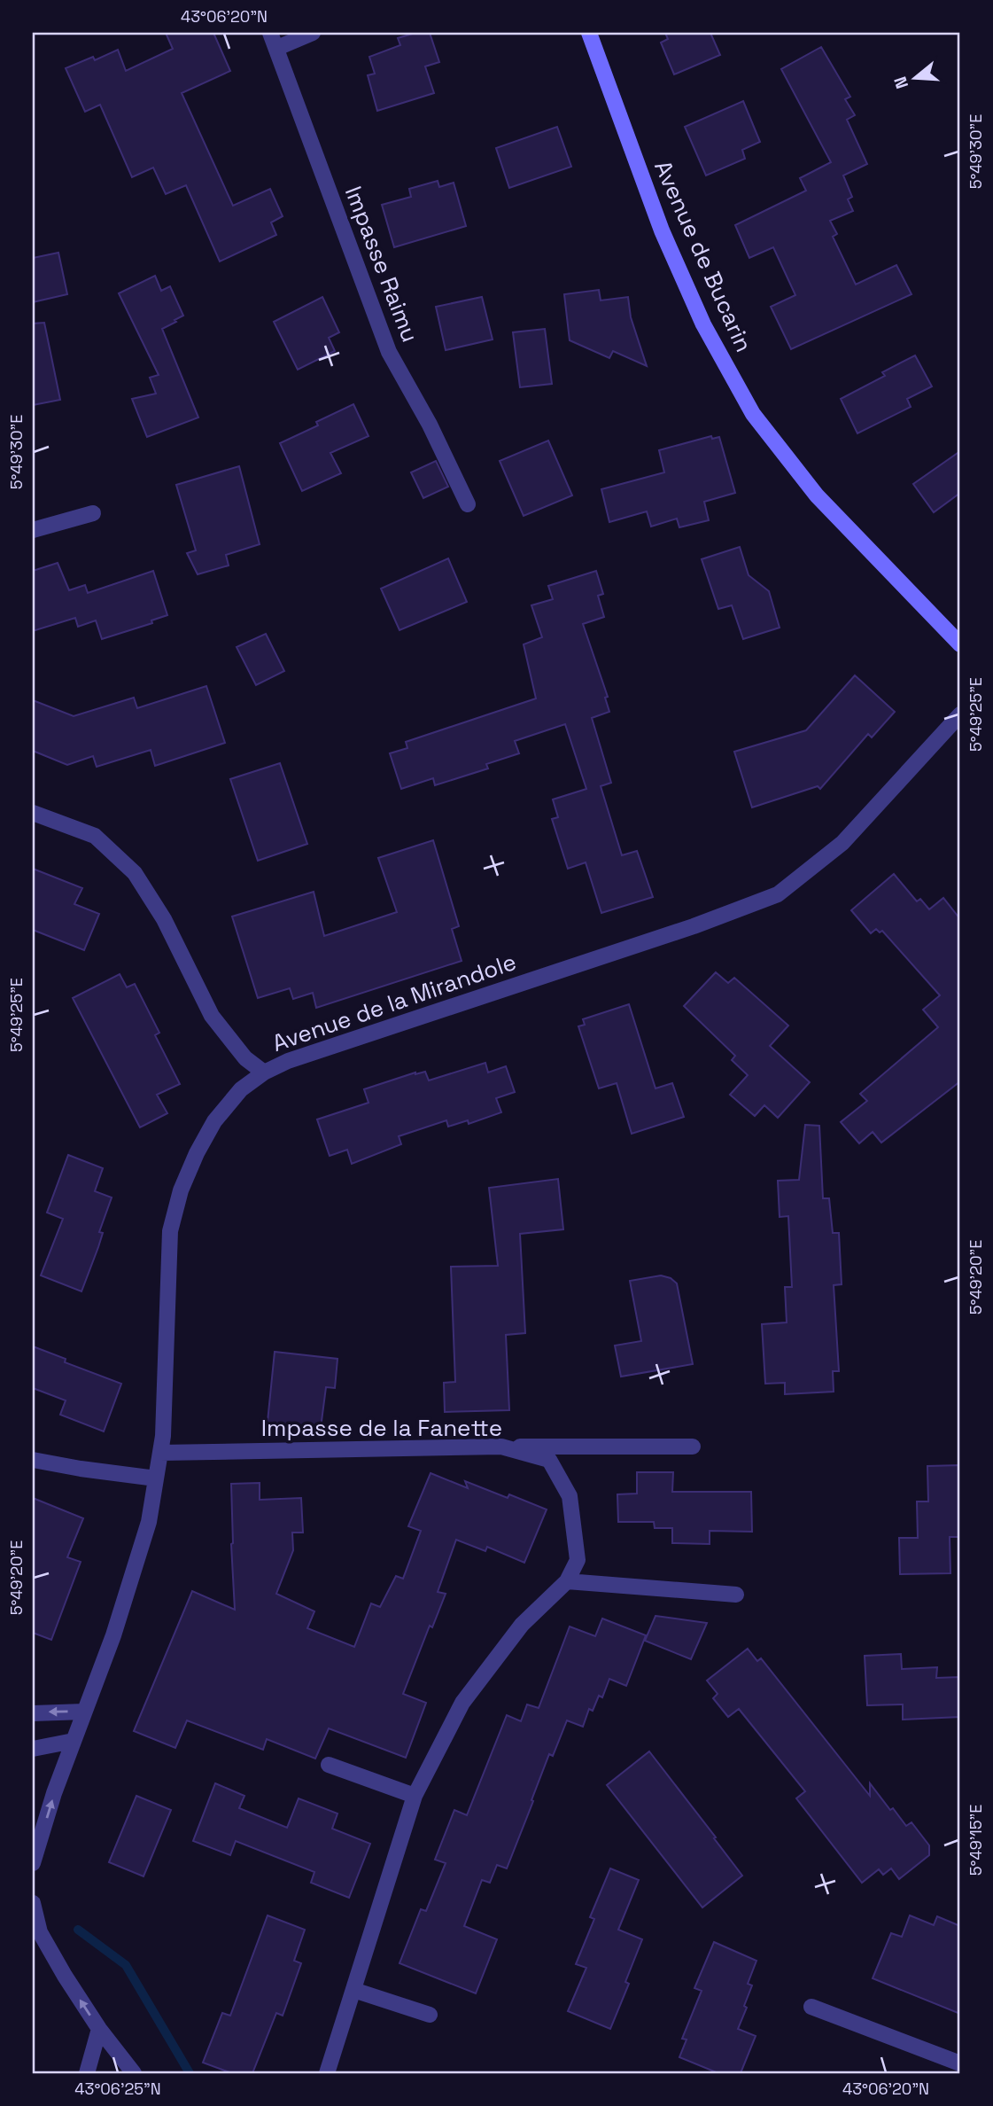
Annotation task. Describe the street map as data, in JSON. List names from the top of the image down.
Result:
{
  "streets": {
    "street": [
      "Avenue de Bucarin",
      "Impasse Raimu",
      "Avenue de la Mirandole",
      "Impasse de la Fanette"
    ]
  },
  "crossings": [
    ["Avenue de la Mirandole", "Impasse de la Fanette"]
  ],
  "north": "left",
  "coordinates": [
    "43°06'20\"N",
    "5°49'30\"E",
    "5°49'25\"E",
    "5°49'20\"E",
    "5°49'15\"E",
    "43°06'25\"N"
  ]
}
